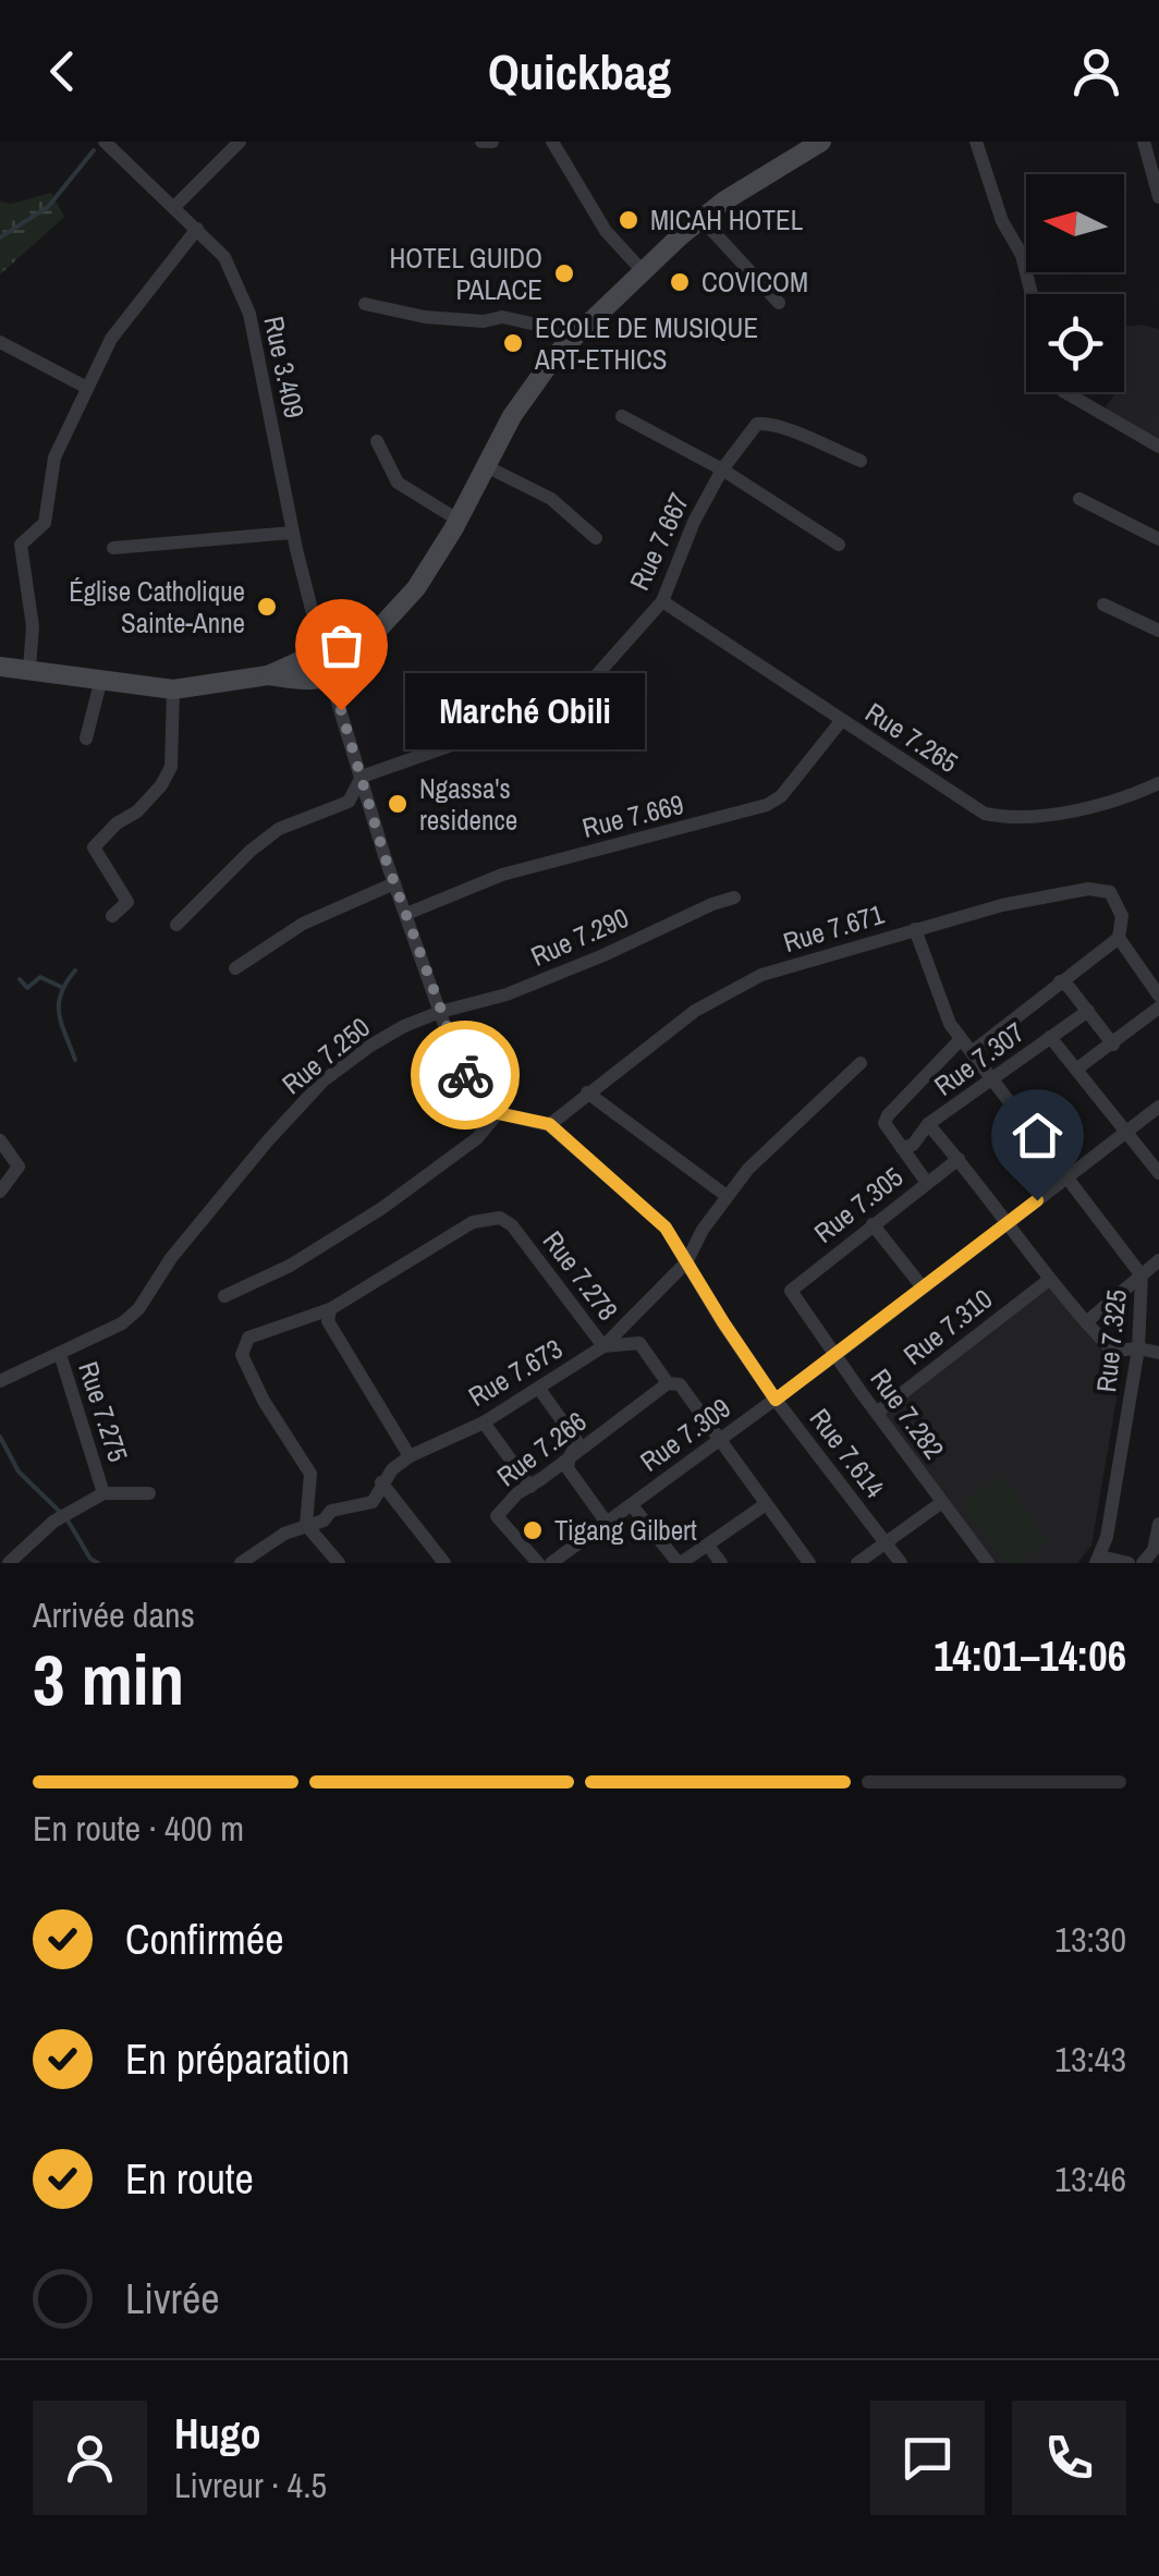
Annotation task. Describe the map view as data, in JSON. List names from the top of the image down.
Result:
{
  "streets": {
    "street": [
      "Rue 3.409",
      "Rue 7.667",
      "Rue 7.265",
      "Rue 7.669",
      "Rue 7.671",
      "Rue 7.290",
      "Rue 7.250",
      "Rue 7.307",
      "Rue 7.305",
      "Rue 7.278",
      "Rue 7.310",
      "Rue 7.325",
      "Rue 7.673",
      "Rue 7.275",
      "Rue 7.282",
      "Rue 7.309",
      "Rue 7.266",
      "Rue 7.614"
    ]
  },
  "crossings": [
    ["Rue 7.667", "Rue 7.265"],
    ["Rue 7.265", "Rue 7.669"],
    ["Rue 7.671", "Rue 7.325"],
    ["Rue 7.671", "Rue 7.614"],
    ["Rue 7.290", "Rue 7.250"],
    ["Rue 7.250", "Rue 7.275"],
    ["Rue 7.307", "Rue 7.325"],
    ["Rue 7.305", "Rue 7.282"],
    ["Rue 7.278", "Rue 7.673"],
    ["Rue 7.278", "Rue 7.309"],
    ["Rue 7.278", "Rue 7.266"],
    ["Rue 7.310", "Rue 7.282"],
    ["Rue 7.325", "Rue 7.309"],
    ["Rue 7.673", "Rue 7.614"],
    ["Rue 7.282", "Rue 7.309"],
    ["Rue 7.309", "Rue 7.614"]
  ],
  "places": [
    "MICAH HOTEL",
    "HOTEL GUIDO PALACE",
    "COVICOM",
    "ECOLE DE MUSIQUE ART-ETHICS",
    "Église Catholique Sainte-Anne",
    "Marché Obili",
    "Ngassa's residence",
    "Tigang Gilbert"
  ],
  "north": "left",
  "page": {
    "header": "Quickbag",
    "bubble": "Marché Obili",
    "heading": ["3 min", "Arrivée dans", "14:01–14:06"],
    "panel": ["Hugo", "Livreur · 4.5"],
    "bar": "En route · 400 m",
    "list": [
      ["Confirmée", "13:30"],
      ["En préparation", "13:43"],
      ["En route", "13:46"],
      "Livrée"
    ]
  }
}
